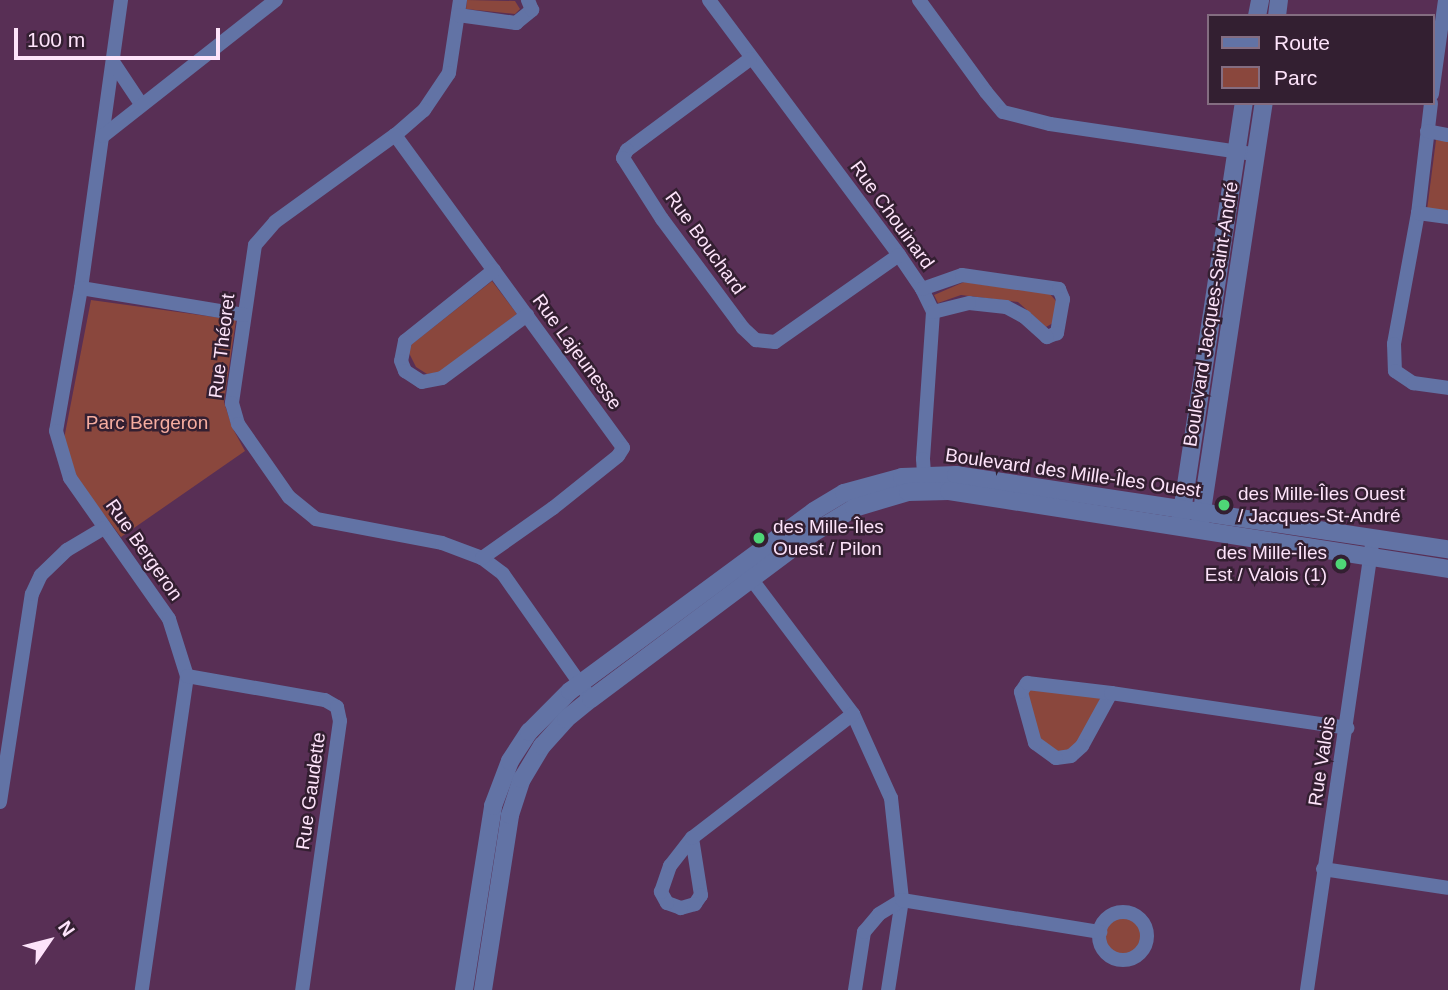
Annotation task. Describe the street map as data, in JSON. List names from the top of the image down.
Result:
{
  "streets": {
    "street": [
      "Rue Chouinard",
      "Rue Bouchard",
      "Boulevard Jacques-Saint-André",
      "Rue Théoret",
      "Rue Lajeunesse",
      "Boulevard des Mille-Îles Ouest",
      "Rue Bergeron",
      "Rue Valois",
      "Rue Gaudette"
    ]
  },
  "crossings": [
    ["Rue Chouinard", "Rue Bouchard"],
    ["Rue Chouinard", "Boulevard des Mille-Îles Ouest"],
    ["Boulevard Jacques-Saint-André", "Boulevard des Mille-Îles Ouest"],
    ["Rue Théoret", "Rue Lajeunesse"],
    ["Rue Théoret", "Boulevard des Mille-Îles Ouest"],
    ["Boulevard des Mille-Îles Ouest", "Rue Valois"],
    ["Rue Bergeron", "Rue Gaudette"]
  ],
  "parks": ["Parc Bergeron"],
  "places": ["des Mille-Îles Ouest / Jacques-St-André", "des Mille-Îles Ouest / Pilon", "des Mille-Îles Est / Valois (1)"],
  "legend": ["Route", "Parc"],
  "scale_bar": "100 m",
  "north": "top right"
}
